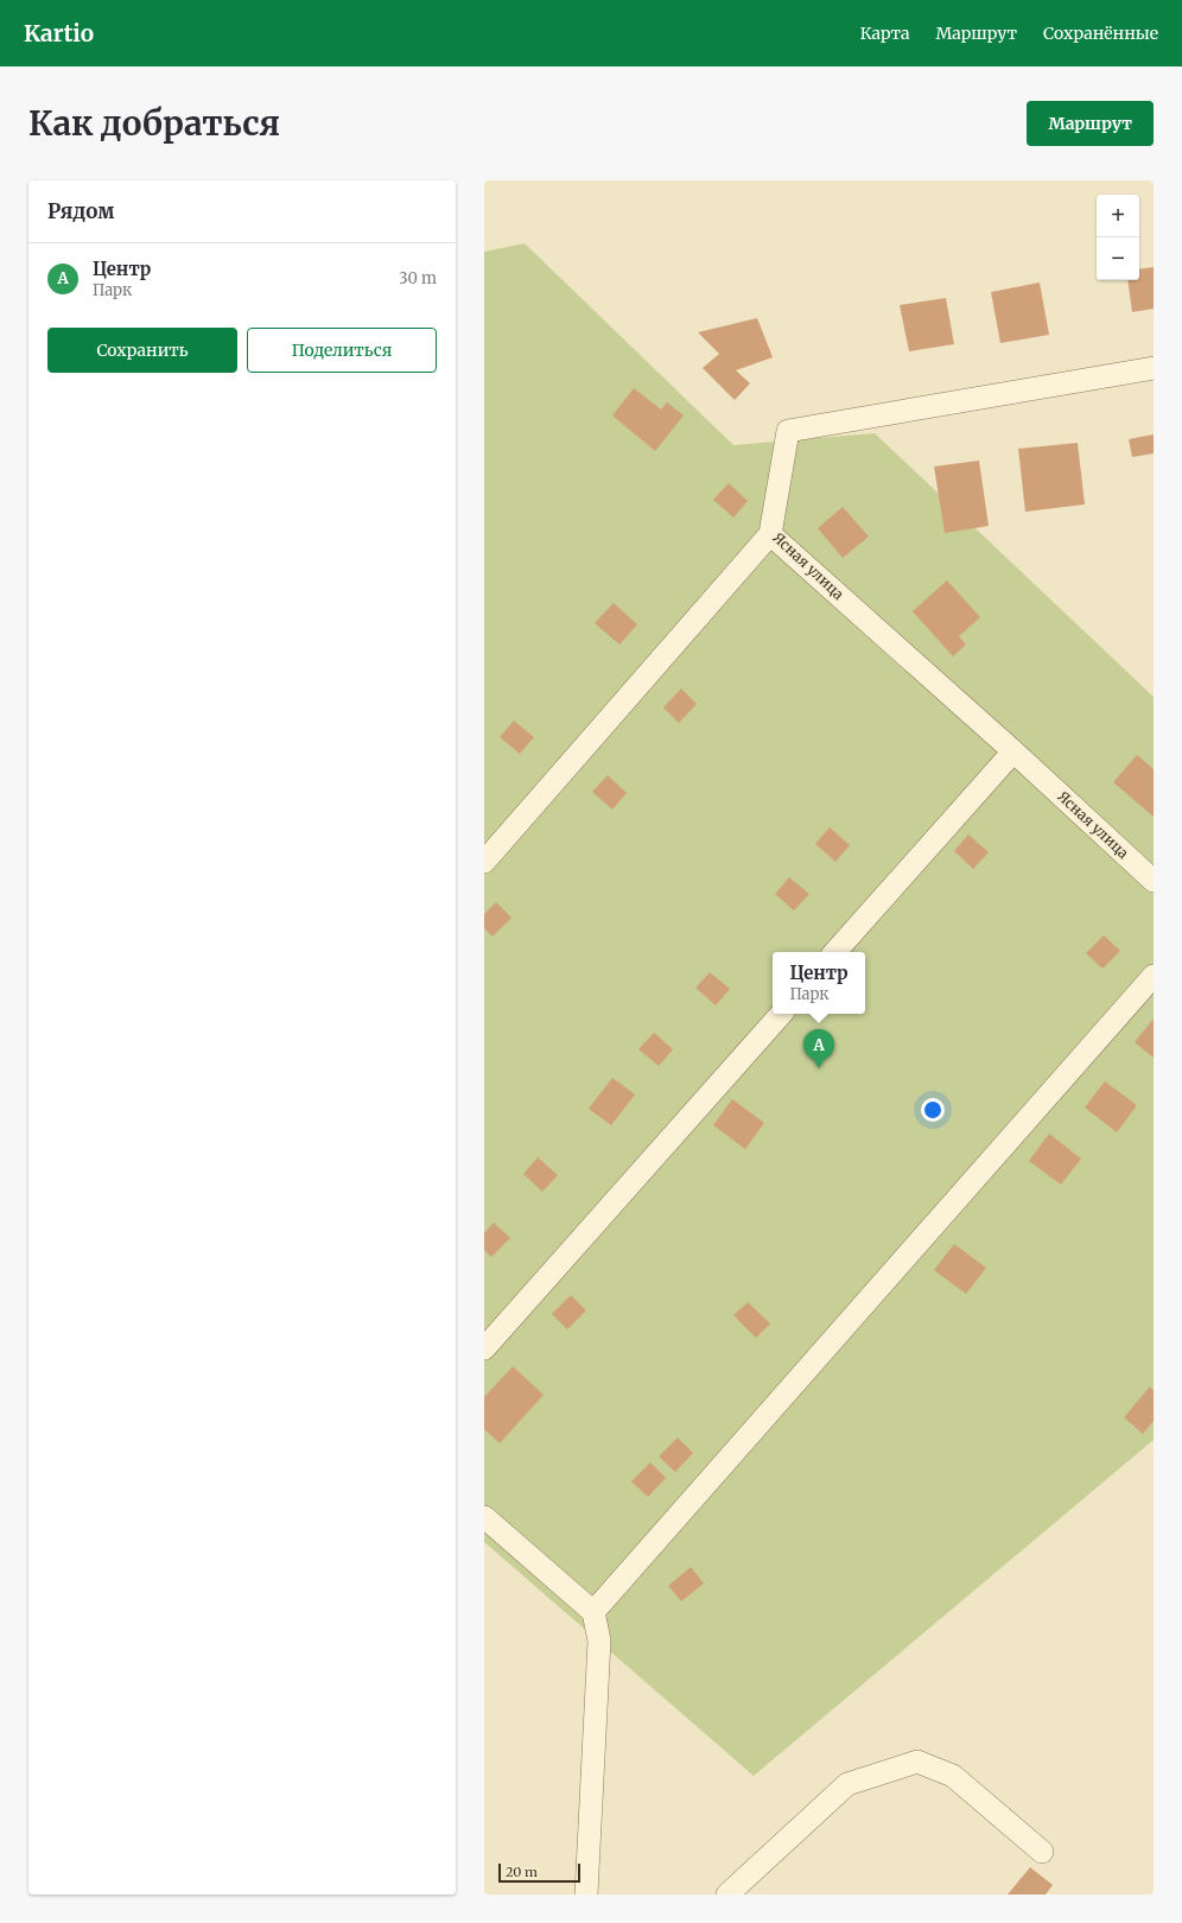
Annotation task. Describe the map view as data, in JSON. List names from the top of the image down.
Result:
{
  "streets": {
    "street": ["Ясная улица"]
  },
  "scale_bar": "20 m",
  "page": {
    "header": "Kartio",
    "nav": ["Карта", "Маршрут", "Сохранённые"],
    "buttons": [
      "Маршрут",
      ["Сохранить", "Поделиться"]
    ],
    "title": "Как добраться",
    "heading": "Рядом",
    "map_buttons": ["+", "−"],
    "list": [
      {
        "mark": "A",
        "name": "Центр",
        "note": "Парк",
        "value": "30 m"
      }
    ],
    "popup": ["Центр", "Парк"],
    "pins": "A",
    "scale": "20 m"
  }
}
